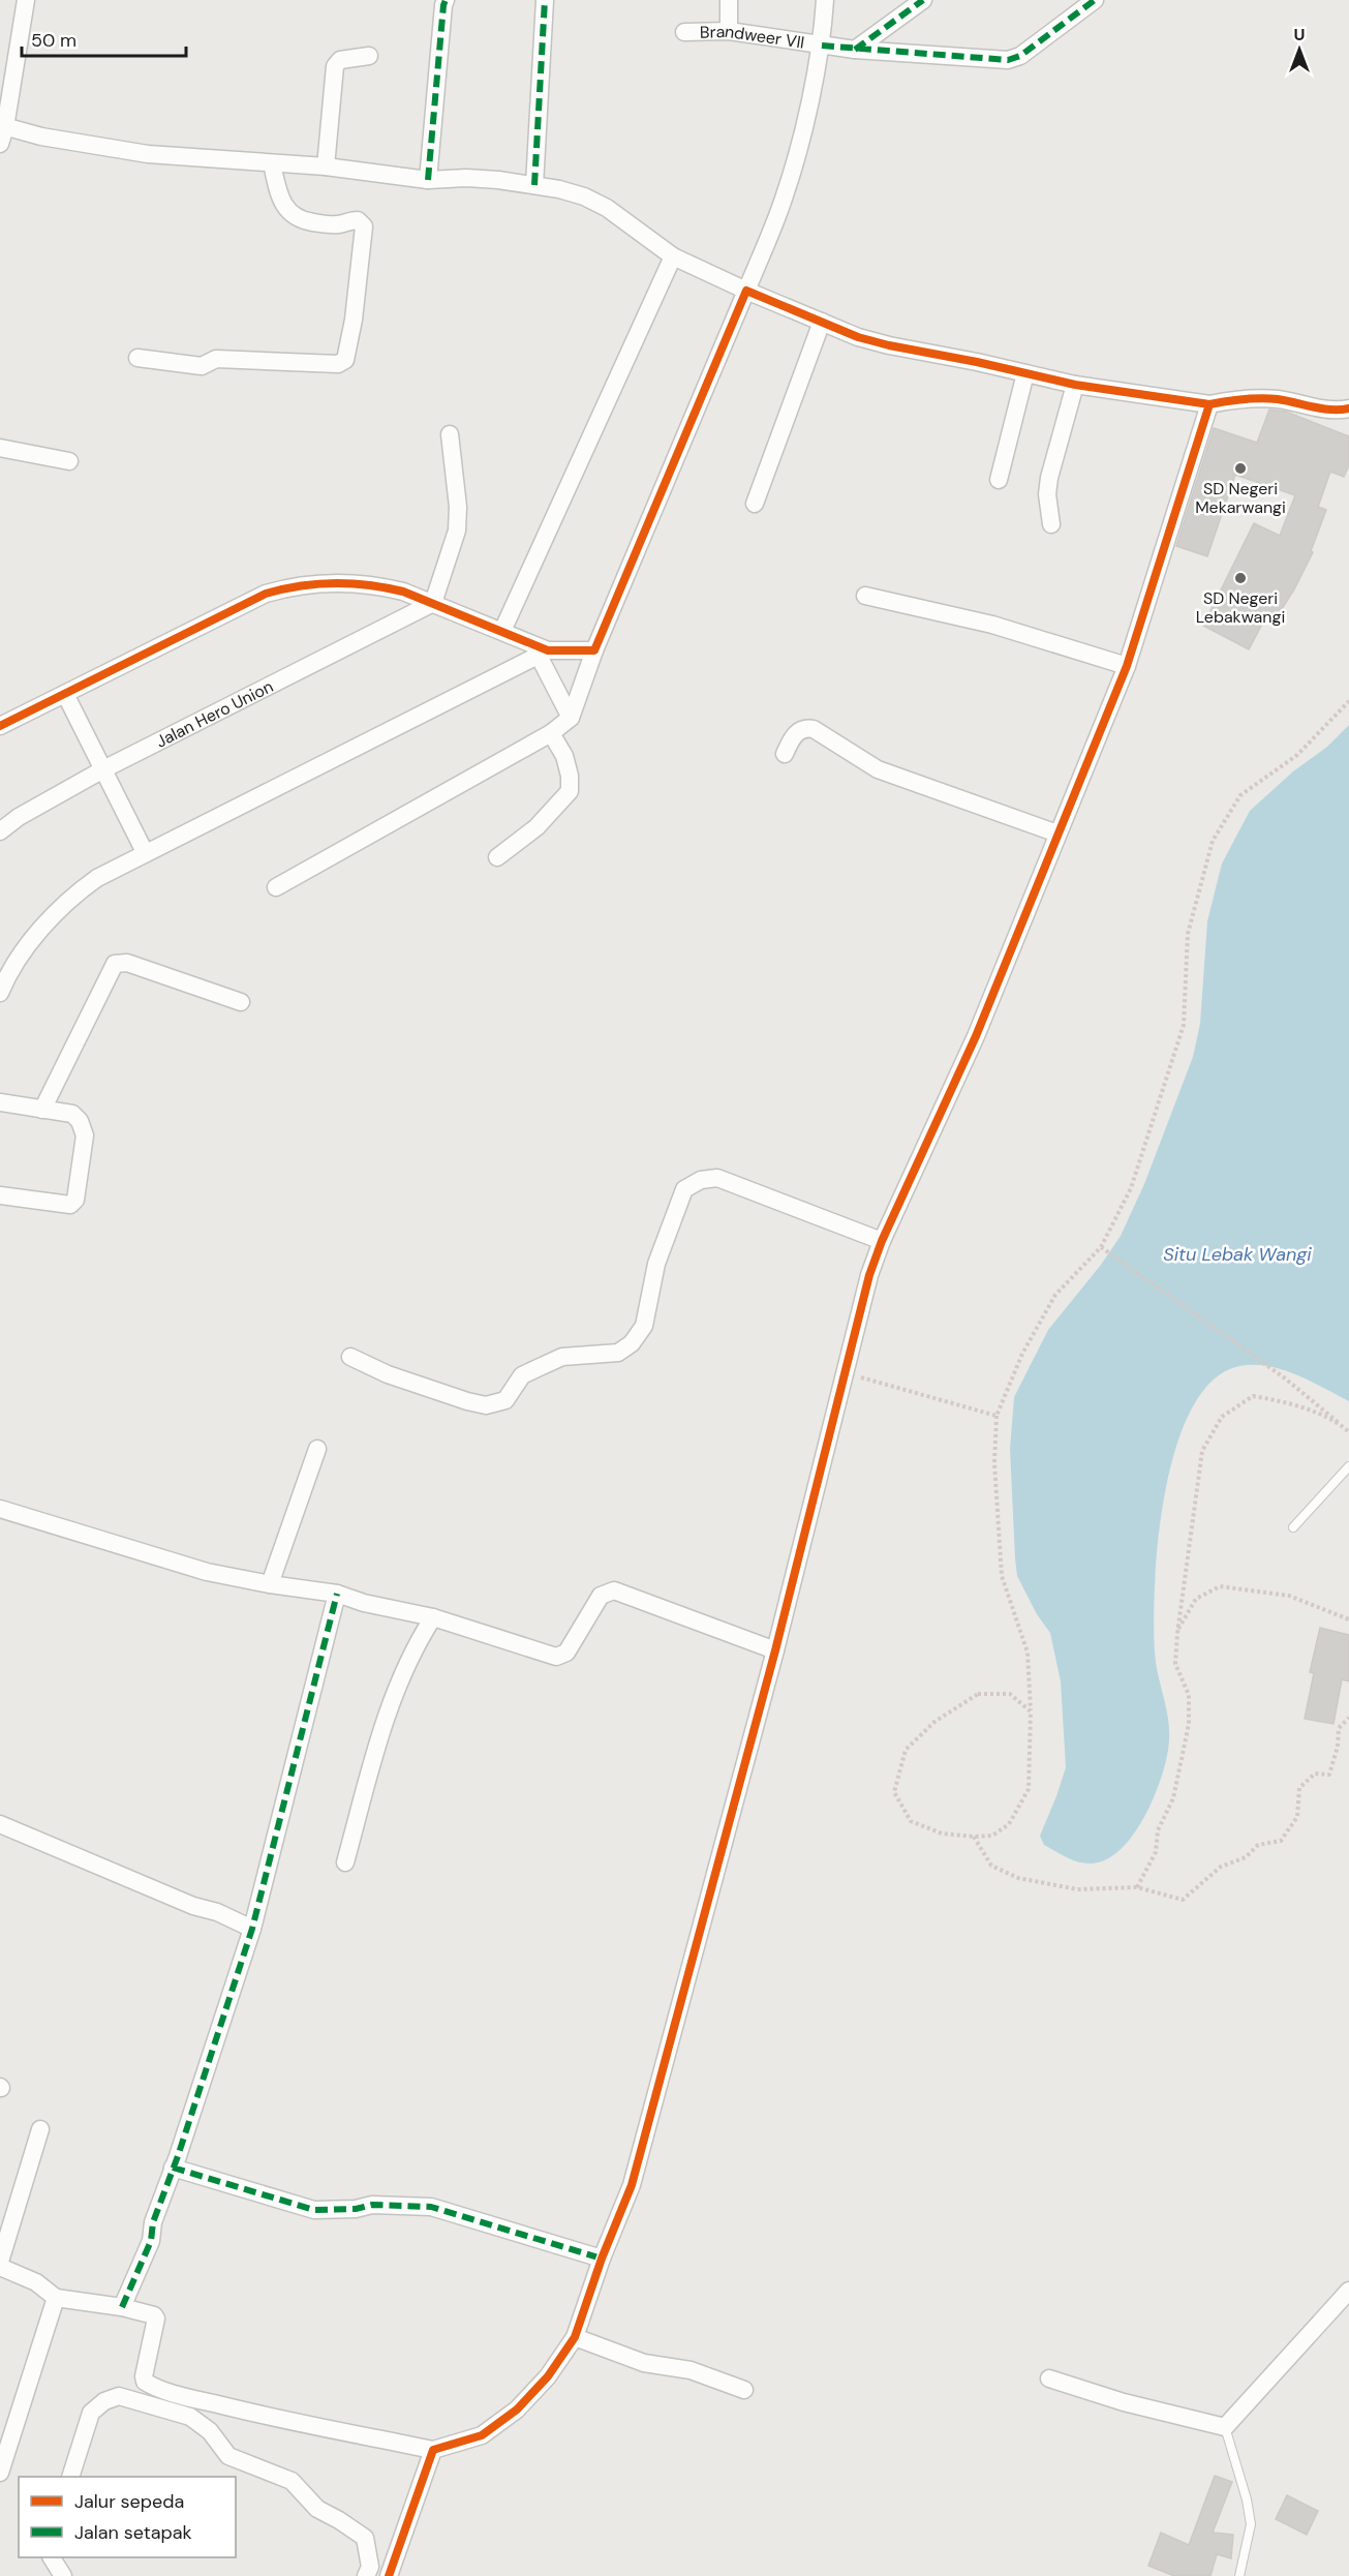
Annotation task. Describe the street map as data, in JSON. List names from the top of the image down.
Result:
{
  "streets": {
    "street": ["Brandweer VII", "Jalan Hero Union"]
  },
  "water": ["Situ Lebak Wangi"],
  "places": ["SD Negeri Mekarwangi", "SD Negeri Lebakwangi"],
  "legend": ["Jalur sepeda", "Jalan setapak"],
  "scale_bar": "50 m",
  "north": "top"
}
